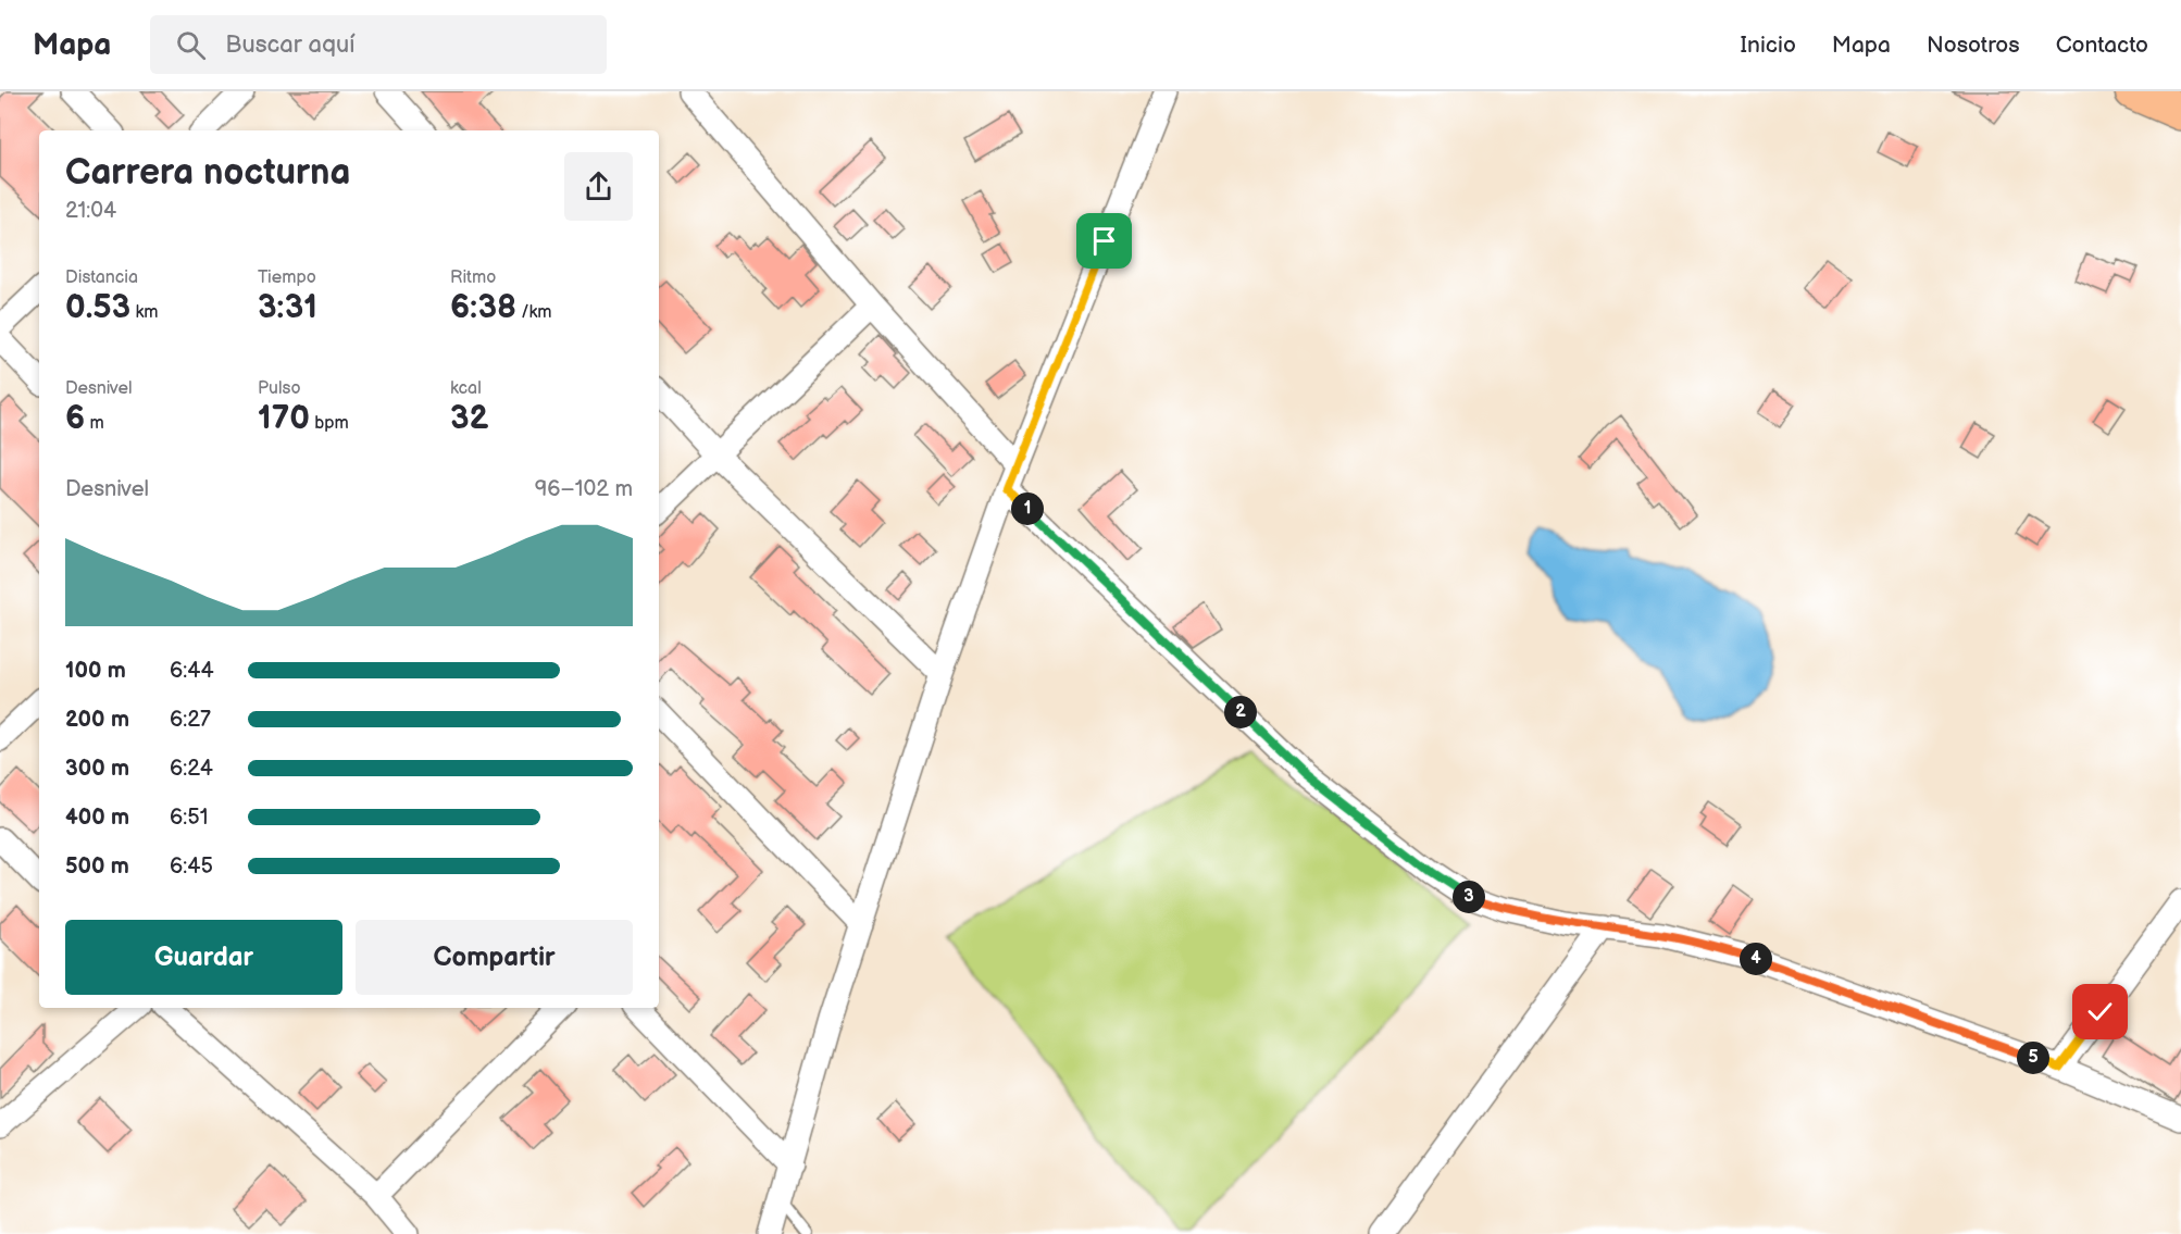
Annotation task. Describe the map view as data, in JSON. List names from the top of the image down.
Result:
{
  "page": {
    "header": "Mapa",
    "search": "Buscar aquí",
    "nav": [
      "Inicio",
      "Mapa",
      "Nosotros",
      "Contacto"
    ],
    "heading": ["Carrera nocturna", "21:04"],
    "stats": [
      ["Distancia", "0.53 km"],
      ["Tiempo", "3:31"],
      ["Ritmo", "6:38 /km"],
      ["Desnivel", "6 m"],
      ["Pulso", "170 bpm"],
      ["kcal", "32"]
    ],
    "chart": ["Desnivel", "96–102 m"],
    "pins": [
      "1",
      "2",
      "3",
      "4",
      "5"
    ],
    "list": [
      {
        "name": "100 m",
        "note": "6:44"
      },
      {
        "name": "200 m",
        "note": "6:27"
      },
      {
        "name": "300 m",
        "note": "6:24"
      },
      {
        "name": "400 m",
        "note": "6:51"
      },
      {
        "name": "500 m",
        "note": "6:45"
      }
    ],
    "buttons": ["Guardar", "Compartir"]
  }
}
